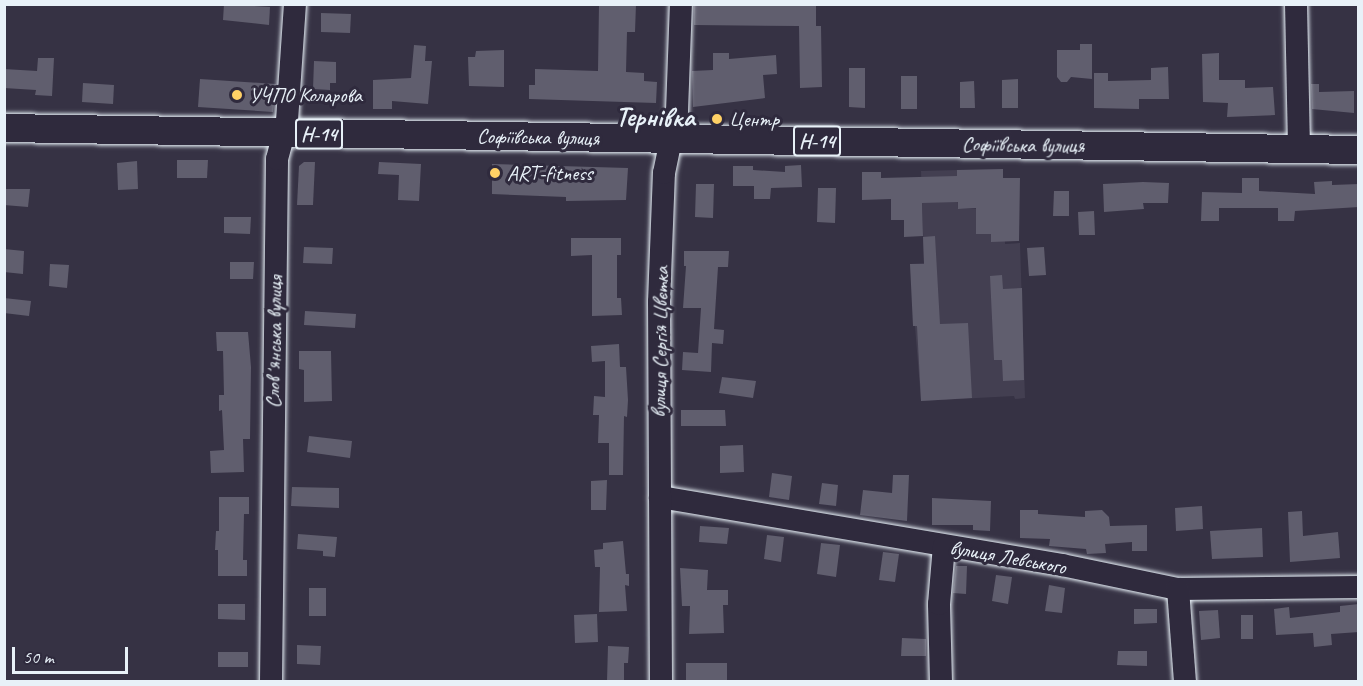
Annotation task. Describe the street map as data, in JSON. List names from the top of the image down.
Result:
{
  "streets": {
    "main road": ["Н-14", "Софіївська вулиця"],
    "street": ["Словʼянська вулиця", "вулиця Сергія Цвєтка", "вулиця Левського"]
  },
  "crossings": [
    ["Софіївська вулиця", "Словʼянська вулиця"],
    ["Софіївська вулиця", "вулиця Сергія Цвєтка"],
    ["вулиця Сергія Цвєтка", "вулиця Левського"]
  ],
  "districts": ["Тернівка"],
  "places": ["УЧПО Коларова", "Центр", "ART-fitness"],
  "scale_bar": "50 m"
}
